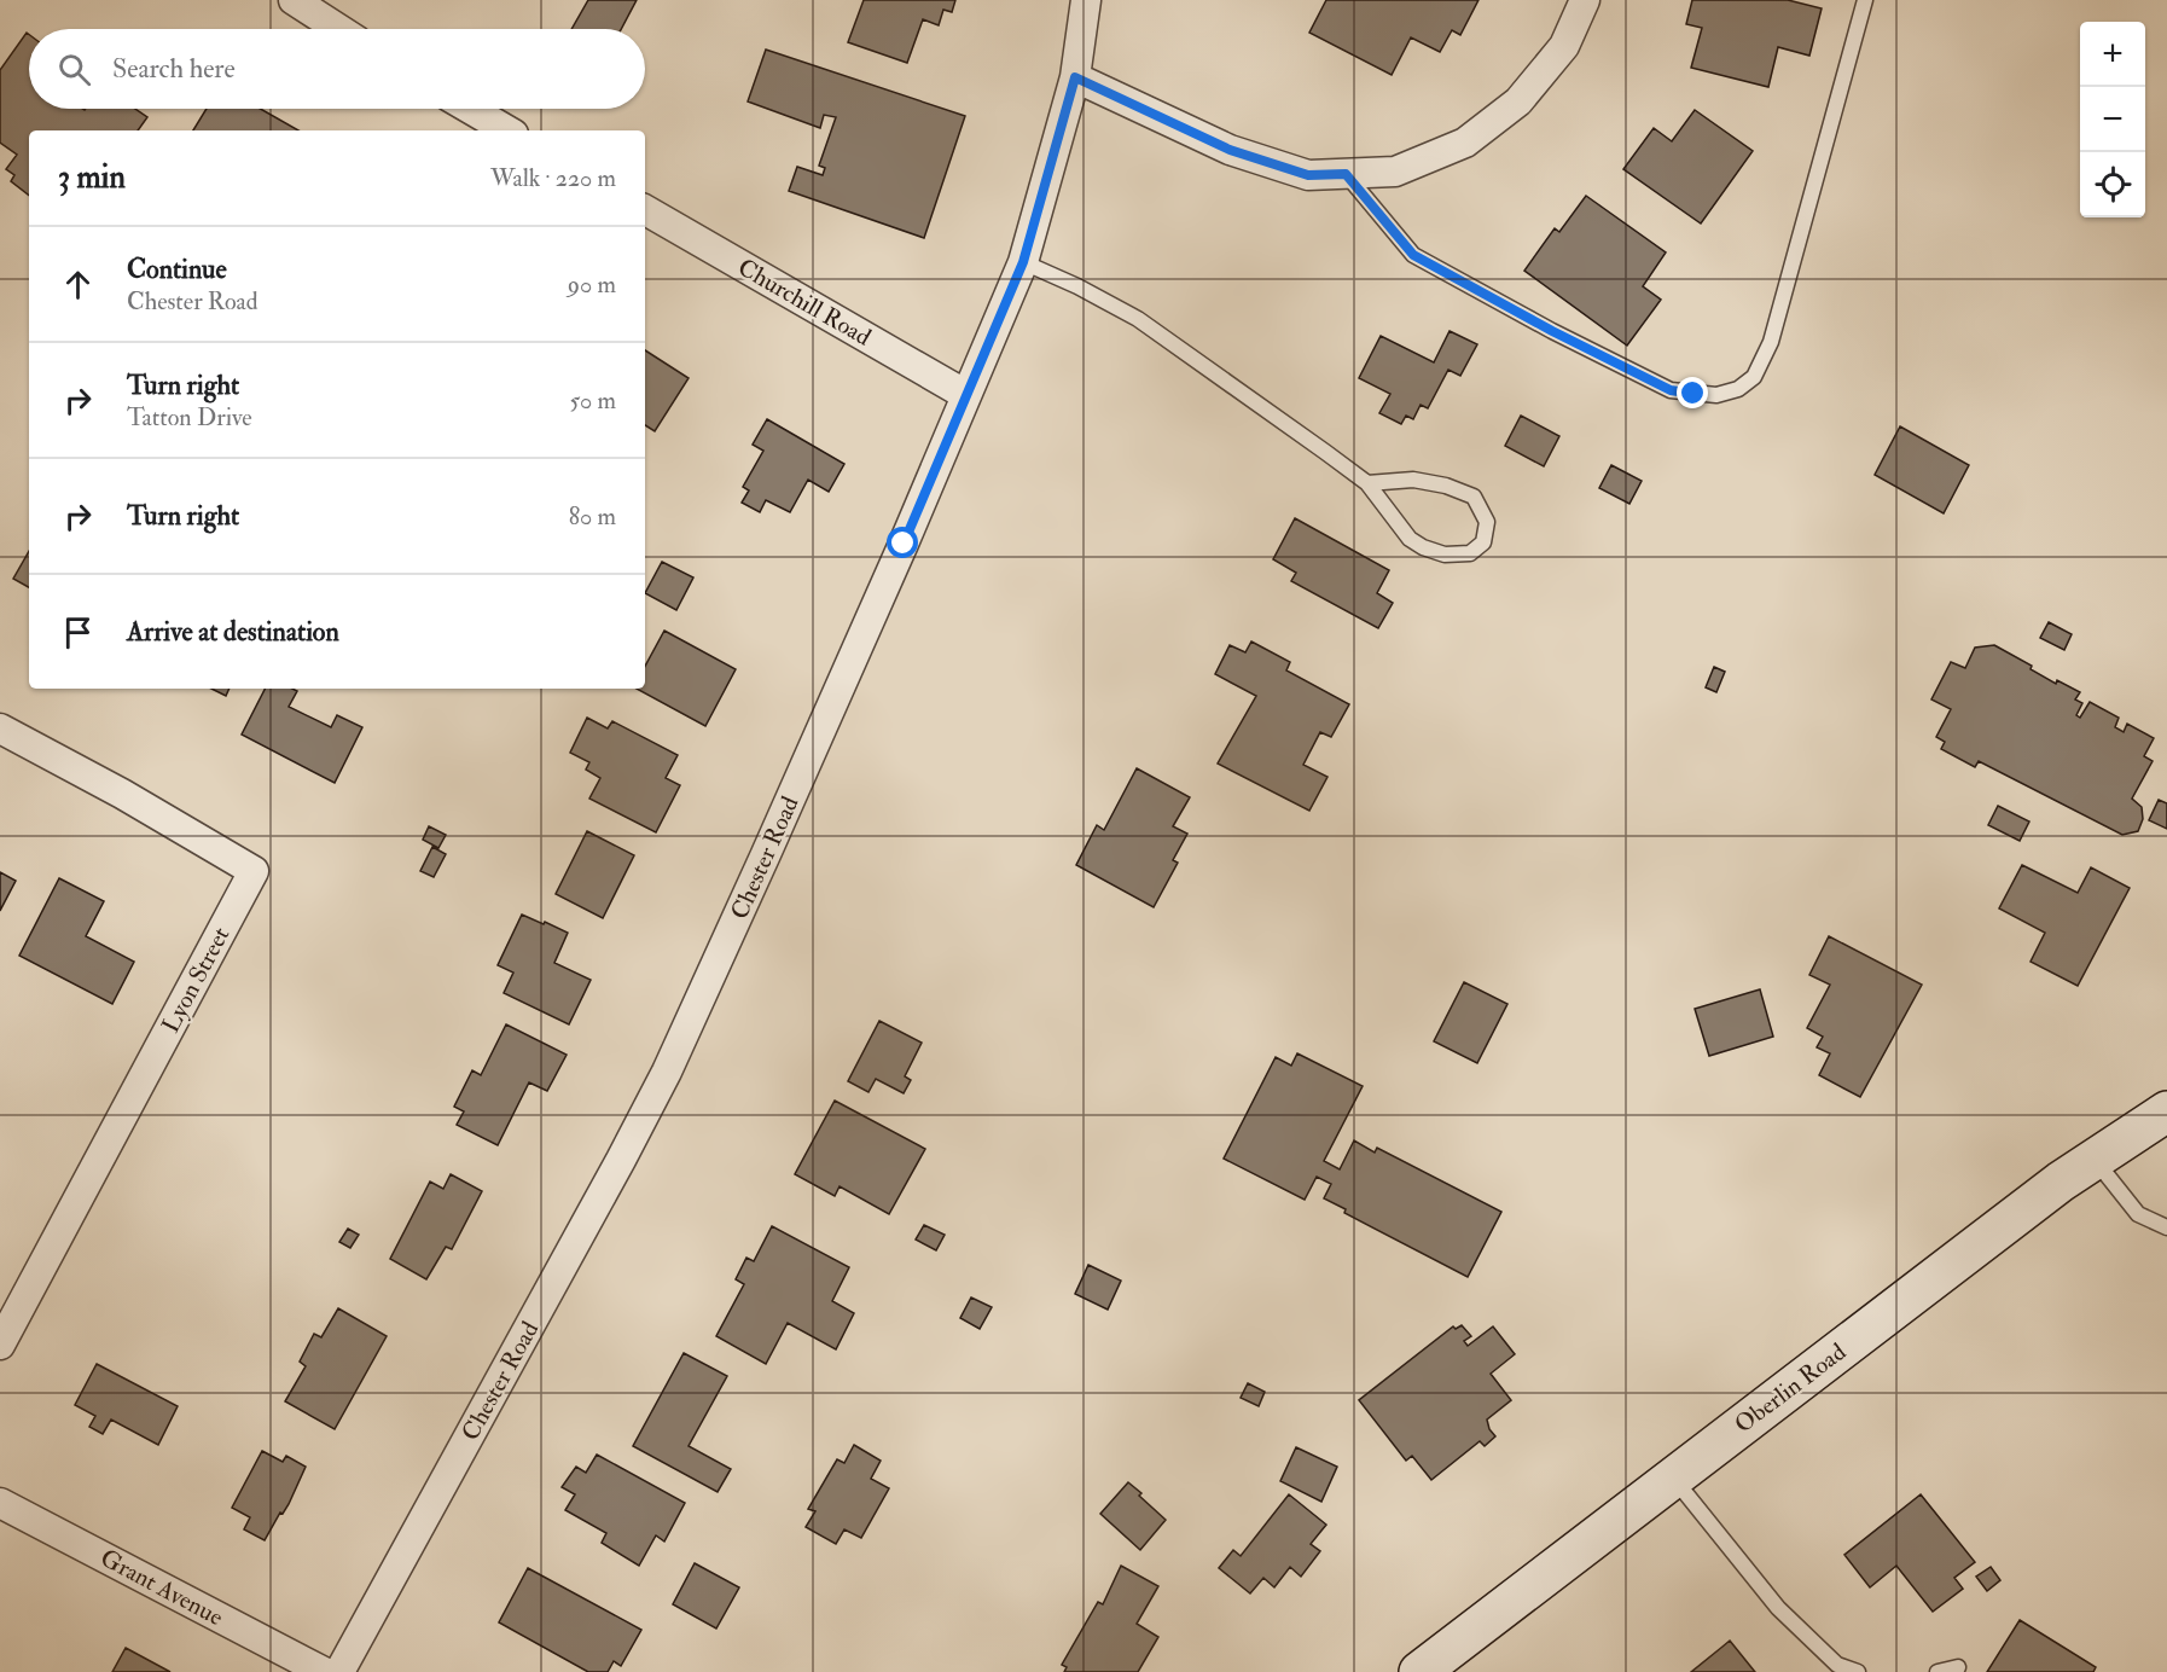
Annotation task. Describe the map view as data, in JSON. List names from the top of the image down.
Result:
{
  "streets": {
    "main road": ["Oberlin Road"],
    "street": [
      "Churchill Road",
      "Chester Road",
      "Lyon Street",
      "Grant Avenue"
    ]
  },
  "crossings": [
    ["Churchill Road", "Chester Road"]
  ],
  "page": {
    "map_buttons": ["+", "−"],
    "search": "Search here",
    "heading": ["3 min", "Walk · 220 m"],
    "list": [
      ["Continue", "Chester Road", "90 m"],
      ["Turn right", "Tatton Drive", "50 m"],
      ["Turn right", "80 m"],
      "Arrive at destination"
    ]
  }
}
